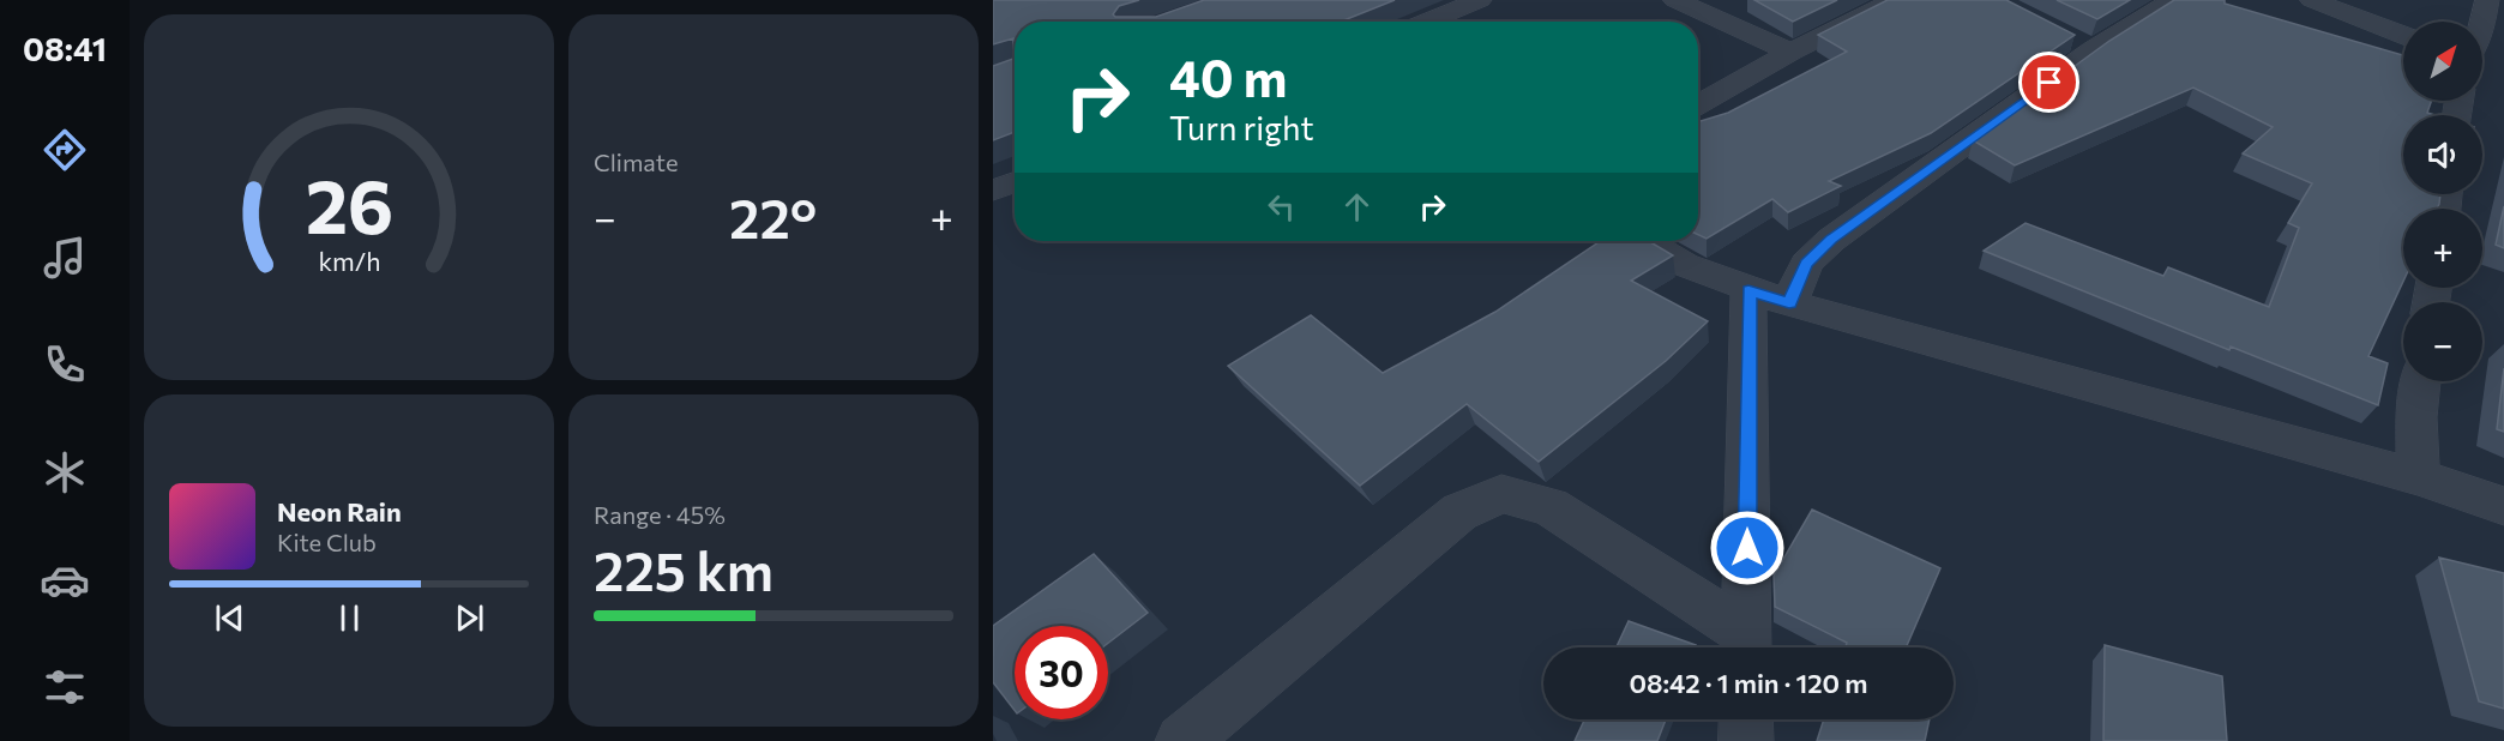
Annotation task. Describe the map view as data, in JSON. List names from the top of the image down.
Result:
{
  "north": "top right",
  "page": {
    "tabs": "08:41",
    "tile": [
      "Climate",
      ["Range · 45%", "225 km"]
    ],
    "map_buttons": ["+", "−"],
    "turn": ["40 m", "Turn right"],
    "heat": ["−", "22°", "+"],
    "song": ["Neon Rain", "Kite Club"],
    "limit": "30",
    "trip": "08:42 · 1 min · 120 m",
    "gauge": ["26", "km/h"]
  }
}
